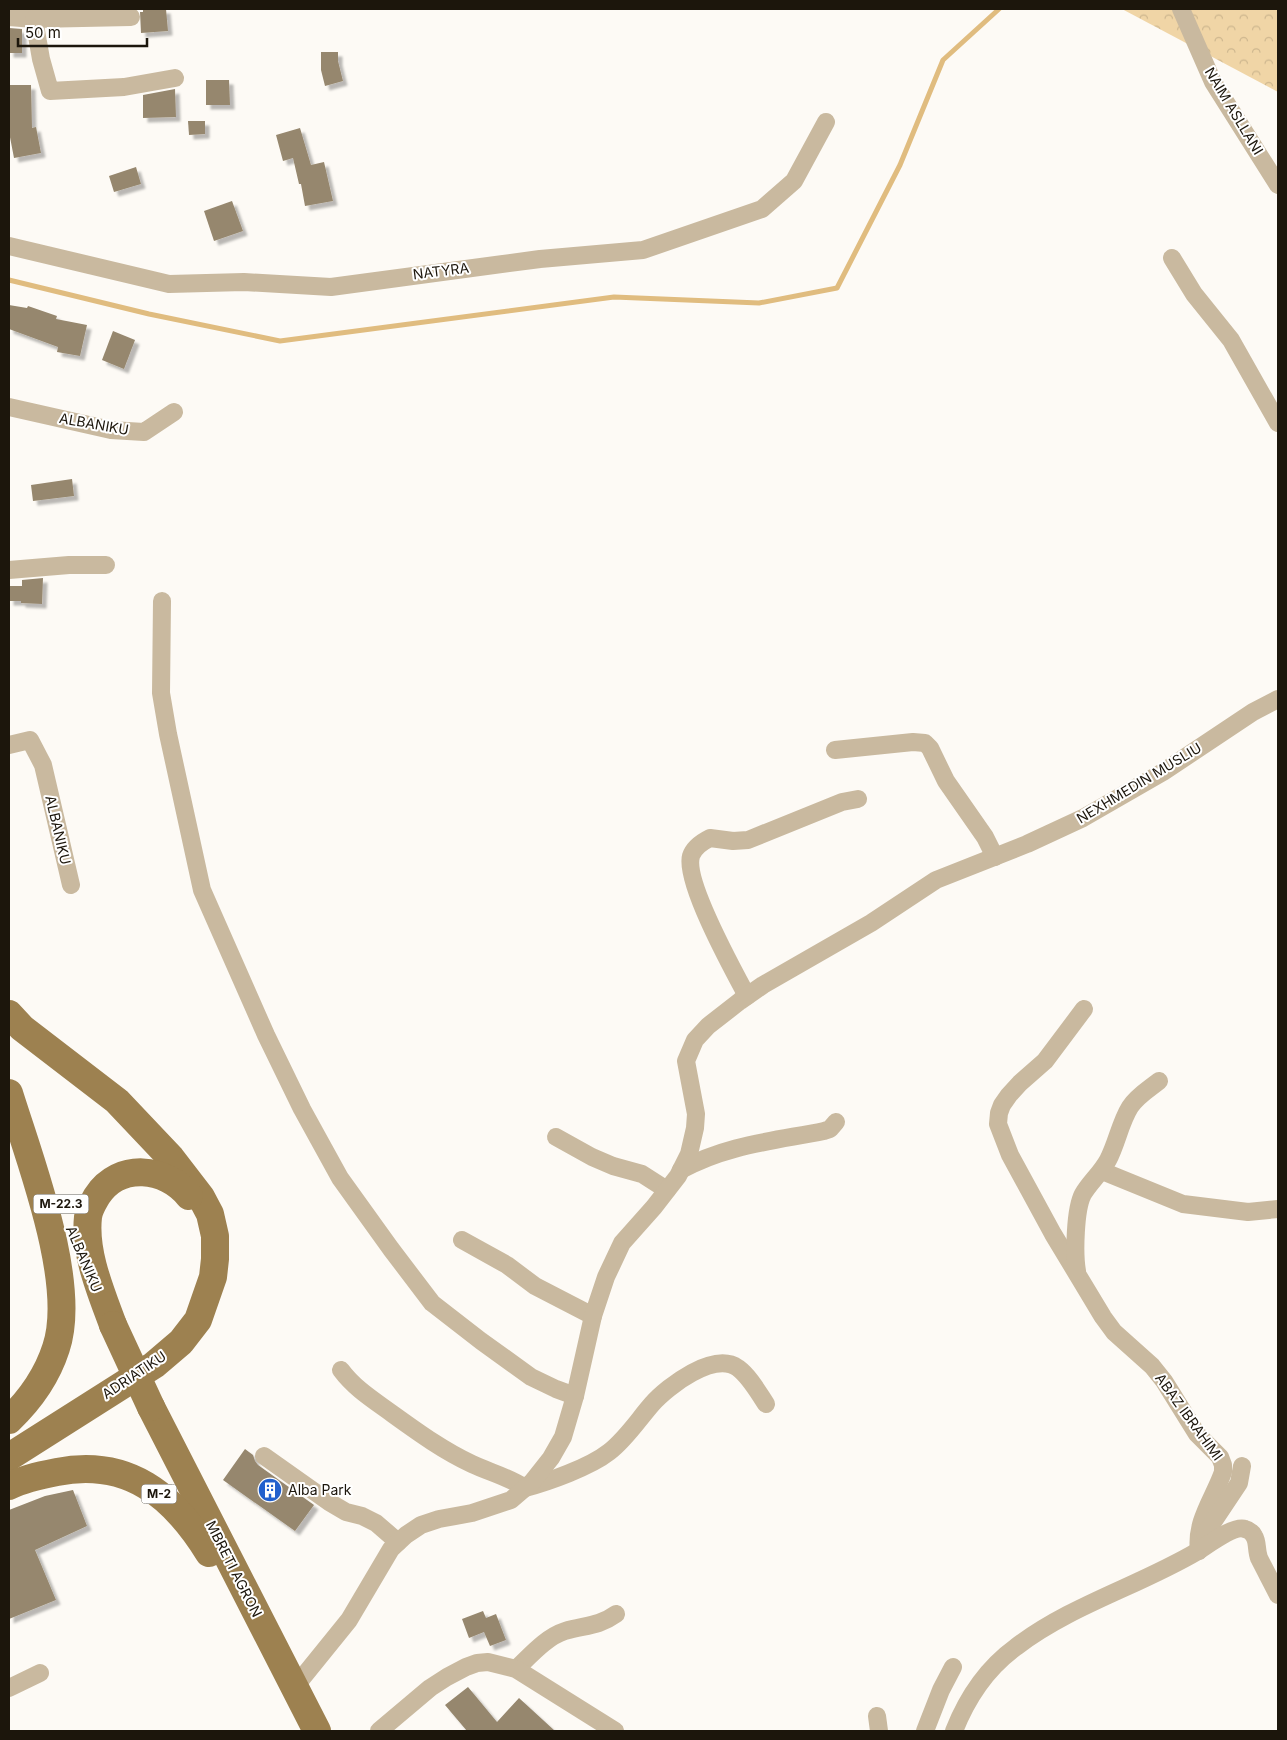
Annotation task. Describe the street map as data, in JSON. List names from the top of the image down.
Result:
{
  "streets": {
    "main road": [
      "ALBANIKU",
      "M-22.3",
      "ADRIATIKU",
      "M-2",
      "MBRETI AGRON"
    ],
    "street": [
      "NAIM ASLLANI",
      "NATYRA",
      "NEXHMEDIN MUSLIU",
      "ABAZ IBRAHIMI"
    ]
  },
  "crossings": [
    ["ALBANIKU", "M-2"],
    ["ALBANIKU", "MBRETI AGRON"],
    ["NEXHMEDIN MUSLIU", "MBRETI AGRON"],
    ["ADRIATIKU", "M-2"],
    ["M-2", "MBRETI AGRON"]
  ],
  "places": {
    "building": ["Alba Park"]
  },
  "scale_bar": "50 m"
}
